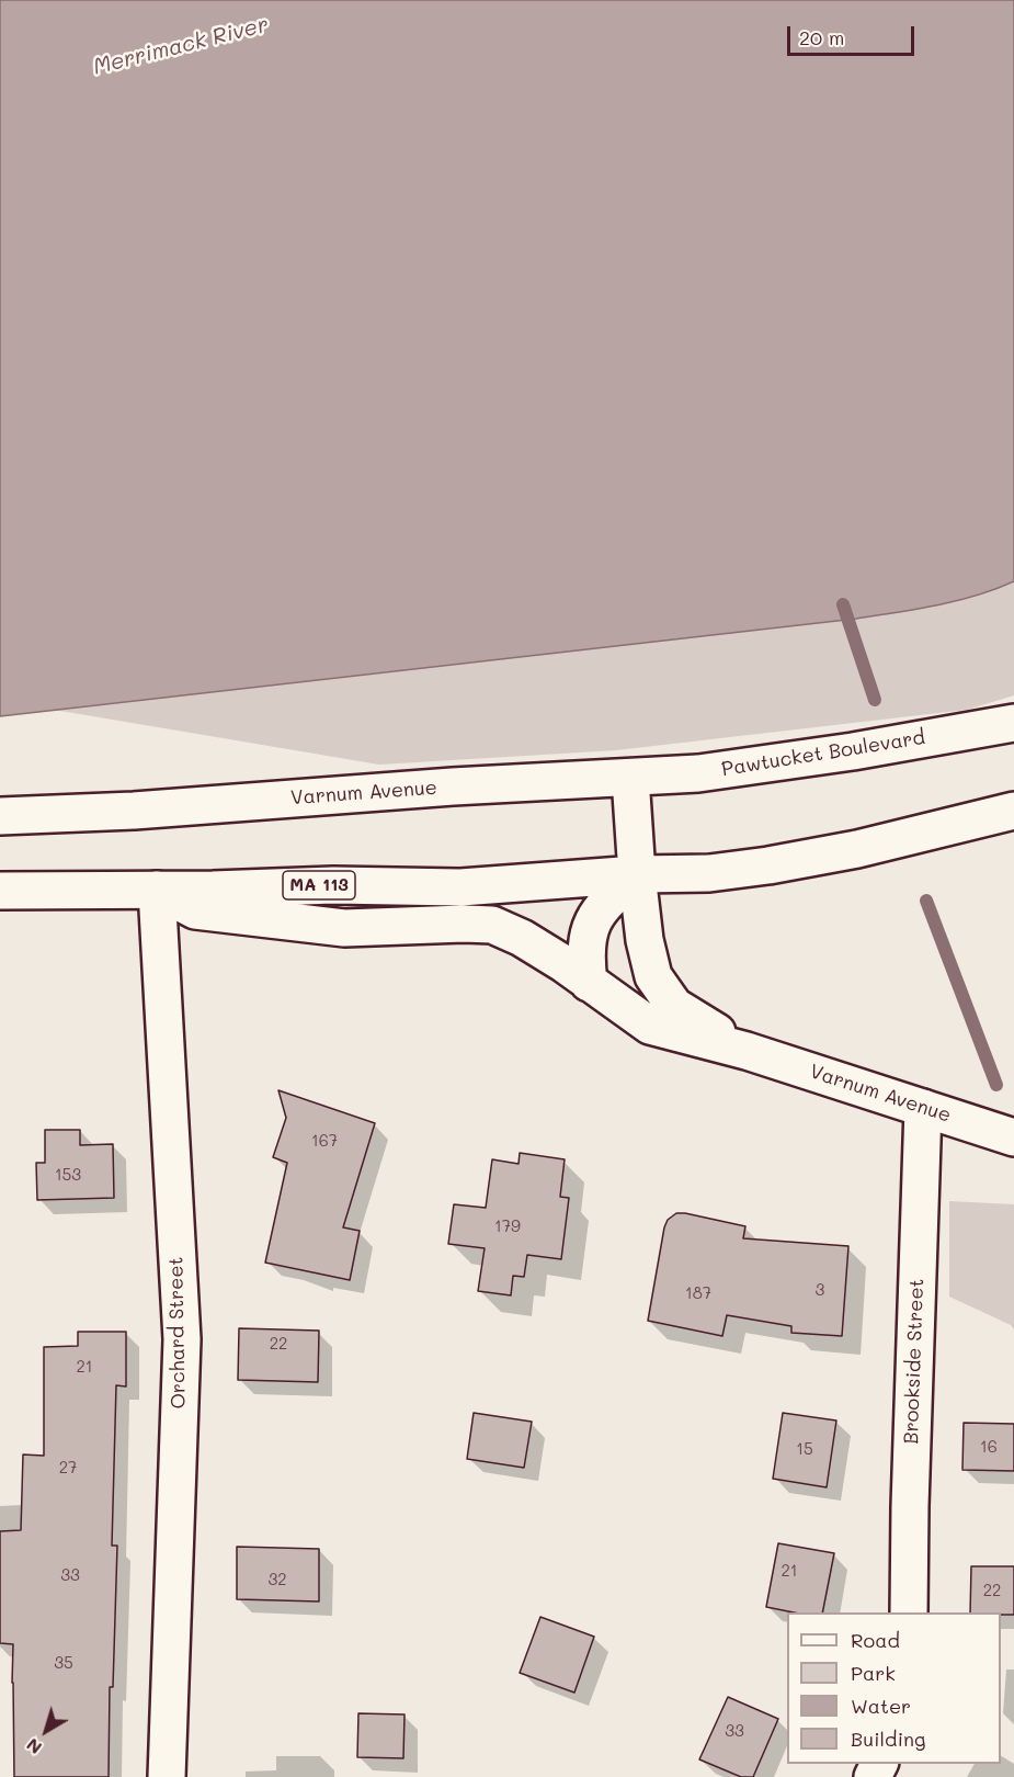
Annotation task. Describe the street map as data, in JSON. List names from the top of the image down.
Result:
{
  "streets": {
    "main road": [
      "Pawtucket Boulevard",
      "Varnum Avenue",
      "MA 113",
      "Orchard Street",
      "Brookside Street"
    ]
  },
  "crossings": [
    ["Pawtucket Boulevard", "Varnum Avenue"],
    ["Varnum Avenue", "MA 113"],
    ["Varnum Avenue", "Orchard Street"],
    ["Varnum Avenue", "Brookside Street"]
  ],
  "water": ["Merrimack River"],
  "house_numbers": [
    "167",
    "153",
    "179",
    "3",
    "187",
    "22",
    "21",
    "16",
    "15",
    "27",
    "21",
    "33",
    "32",
    "22",
    "35",
    "33"
  ],
  "legend": [
    "Road",
    "Park",
    "Water",
    "Building"
  ],
  "scale_bar": "20 m",
  "north": "bottom left"
}
